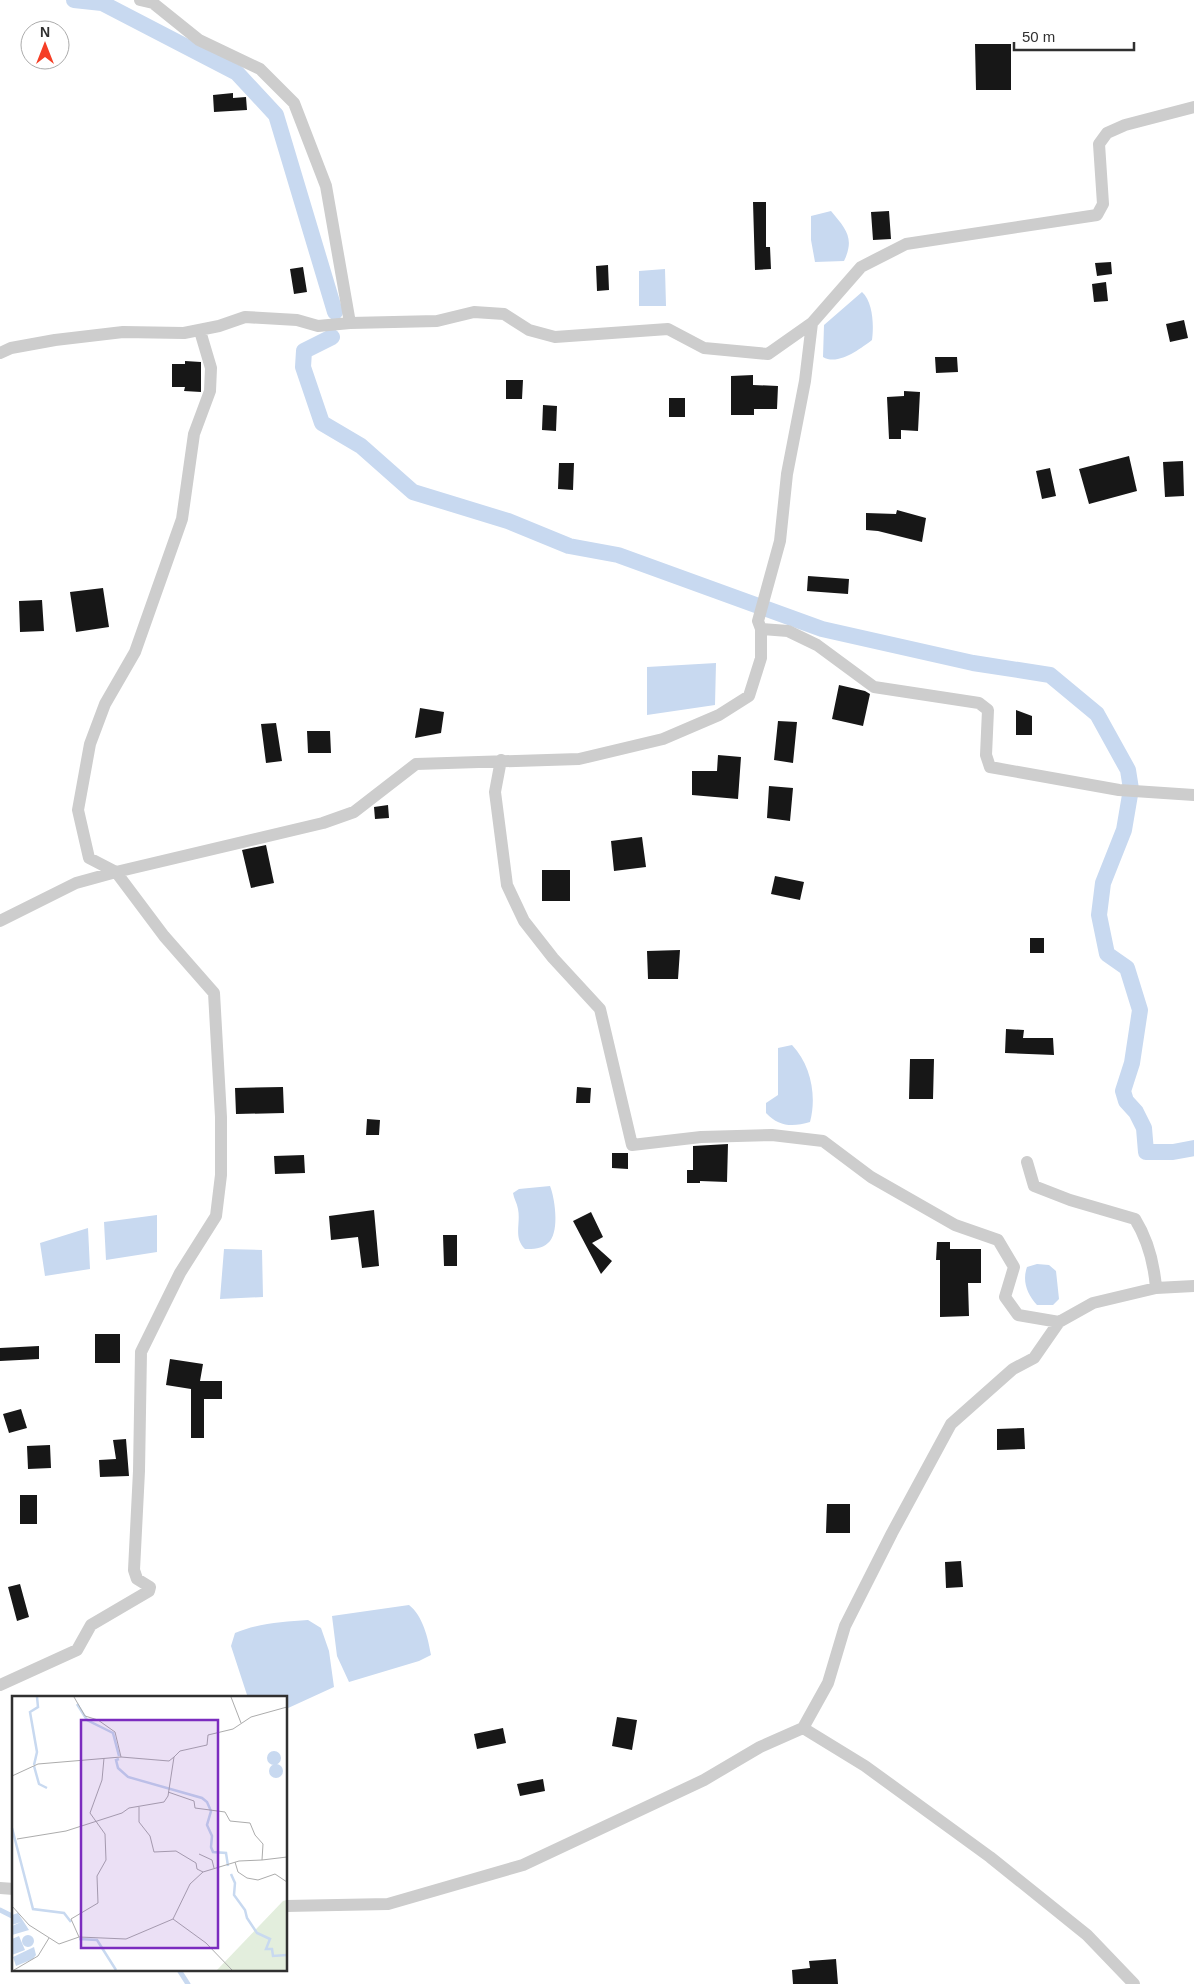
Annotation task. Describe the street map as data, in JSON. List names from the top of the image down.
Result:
{
  "scale_bar": "50 m",
  "north": "top"
}
